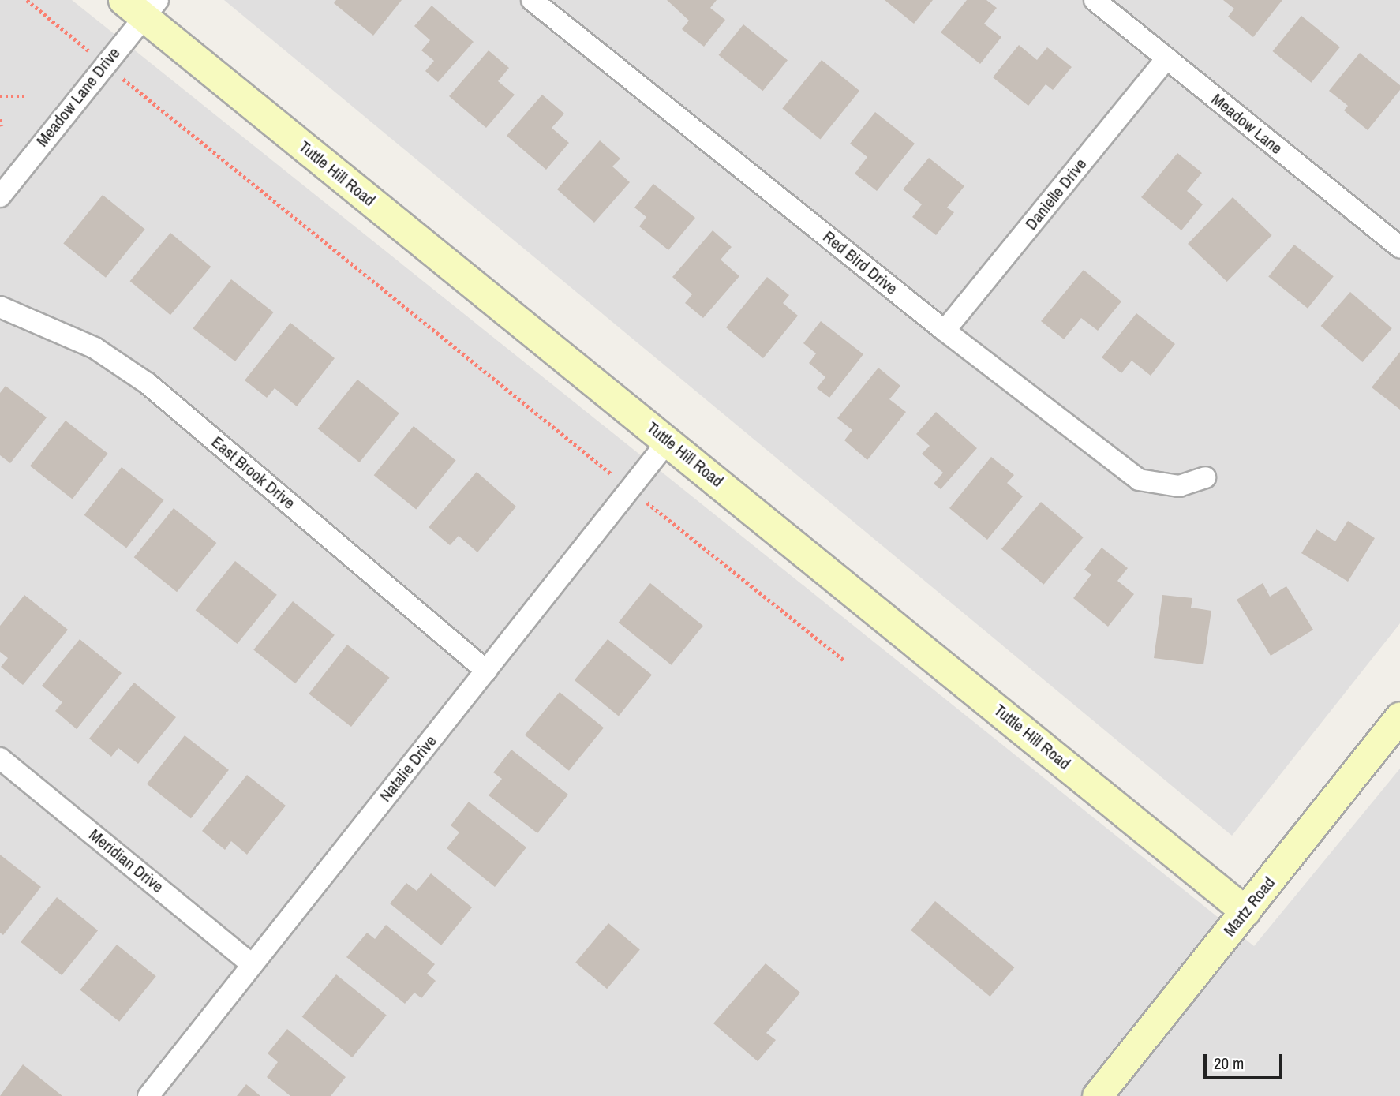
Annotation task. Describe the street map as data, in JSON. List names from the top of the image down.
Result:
{
  "streets": {
    "main road": ["Tuttle Hill Road", "Martz Road"],
    "street": [
      "Meadow Lane Drive",
      "Meadow Lane",
      "Danielle Drive",
      "Red Bird Drive",
      "East Brook Drive",
      "Natalie Drive",
      "Meridian Drive"
    ]
  },
  "crossings": [
    ["Meadow Lane Drive", "Tuttle Hill Road"],
    ["Meadow Lane", "Danielle Drive"],
    ["Tuttle Hill Road", "Natalie Drive"],
    ["Tuttle Hill Road", "Martz Road"],
    ["Danielle Drive", "Red Bird Drive"],
    ["East Brook Drive", "Natalie Drive"],
    ["Natalie Drive", "Meridian Drive"]
  ],
  "scale_bar": "20 m"
}
